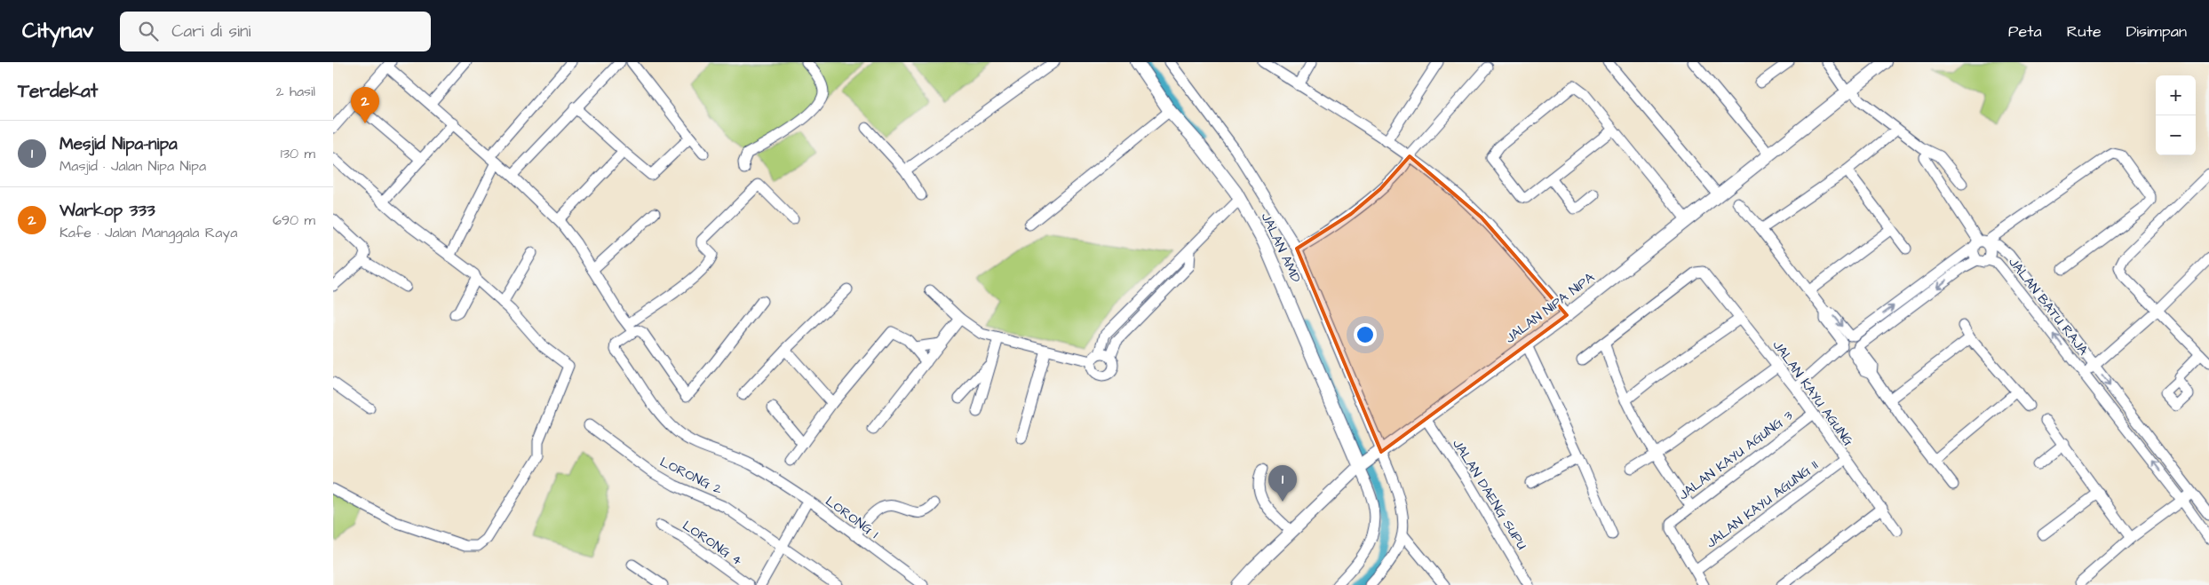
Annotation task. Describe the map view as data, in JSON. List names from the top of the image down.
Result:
{
  "streets": {
    "street": [
      "JALAN AMD",
      "JALAN BATU RAJA",
      "JALAN NIPA NIPA",
      "JALAN KAYU AGUNG",
      "JALAN KAYU AGUNG 3",
      "LORONG 2",
      "JALAN DAENG SUPU",
      "JALAN KAYU AGUNG II",
      "LORONG 1",
      "LORONG 4"
    ]
  },
  "crossings": [
    ["JALAN AMD", "JALAN NIPA NIPA"],
    ["JALAN NIPA NIPA", "JALAN DAENG SUPU"],
    ["JALAN KAYU AGUNG", "JALAN KAYU AGUNG 3"],
    ["JALAN KAYU AGUNG", "JALAN KAYU AGUNG II"],
    ["JALAN KAYU AGUNG 3", "JALAN KAYU AGUNG II"]
  ],
  "page": {
    "header": "Citynav",
    "search": "Cari di sini",
    "nav": ["Peta", "Rute", "Disimpan"],
    "heading": ["Terdekat", "2 hasil"],
    "map_buttons": ["+", "−"],
    "pins": ["2", "1"],
    "list": [
      {
        "mark": "1",
        "name": "Mesjid Nipa-nipa",
        "note": "Masjid · Jalan Nipa Nipa",
        "value": "130 m"
      },
      {
        "mark": "2",
        "name": "Warkop 333",
        "note": "Kafe · Jalan Manggala Raya",
        "value": "690 m"
      }
    ]
  }
}
